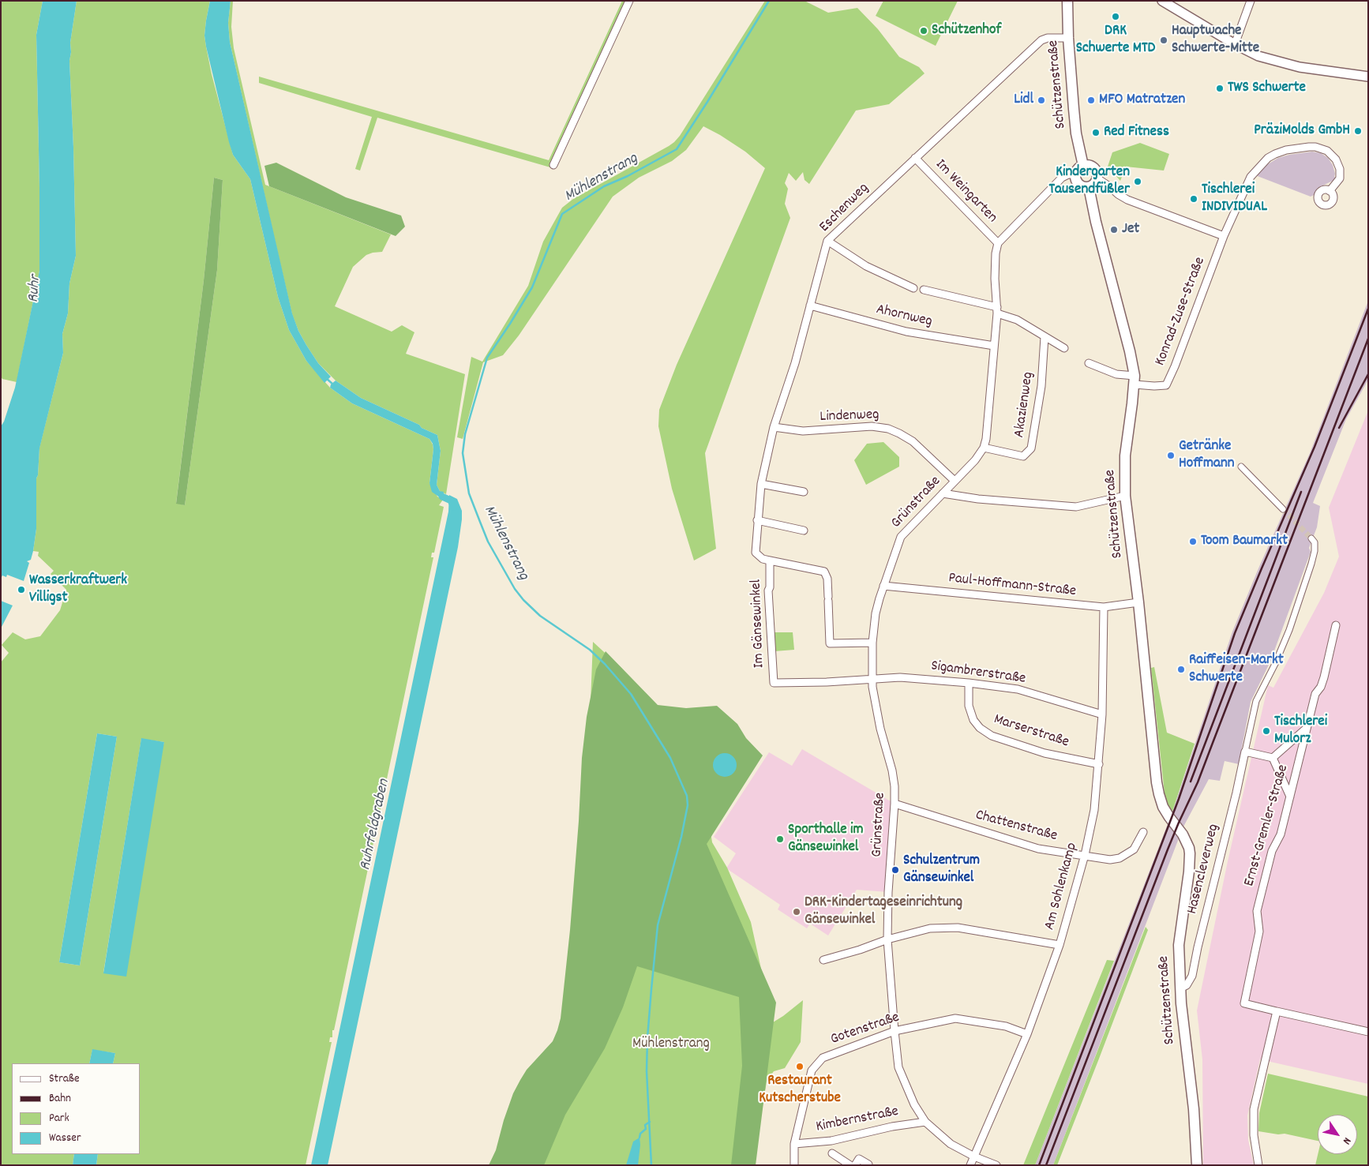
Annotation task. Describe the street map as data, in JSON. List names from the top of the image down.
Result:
{
  "streets": {
    "main road": ["Schützenstraße"],
    "street": [
      "Im Weingarten",
      "Eschenweg",
      "Konrad-Zuse-Straße",
      "Ahornweg",
      "Akazienweg",
      "Lindenweg",
      "Grünstraße",
      "Paul-Hoffmann-Straße",
      "Im Gänsewinkel",
      "Sigambrerstraße",
      "Marserstraße",
      "Ernst-Gremler-Straße",
      "Chattenstraße",
      "Hasencleverweg",
      "Am Sohlenkamp",
      "Gotenstraße",
      "Kimbernstraße"
    ]
  },
  "crossings": [
    ["Schützenstraße", "Eschenweg"],
    ["Schützenstraße", "Konrad-Zuse-Straße"],
    ["Schützenstraße", "Paul-Hoffmann-Straße"],
    ["Schützenstraße", "Hasencleverweg"],
    ["Im Weingarten", "Eschenweg"],
    ["Im Weingarten", "Grünstraße"],
    ["Eschenweg", "Ahornweg"],
    ["Eschenweg", "Lindenweg"],
    ["Eschenweg", "Grünstraße"],
    ["Eschenweg", "Im Gänsewinkel"],
    ["Ahornweg", "Grünstraße"],
    ["Akazienweg", "Grünstraße"],
    ["Lindenweg", "Grünstraße"],
    ["Grünstraße", "Paul-Hoffmann-Straße"],
    ["Grünstraße", "Im Gänsewinkel"],
    ["Grünstraße", "Sigambrerstraße"],
    ["Grünstraße", "Chattenstraße"],
    ["Grünstraße", "Am Sohlenkamp"],
    ["Grünstraße", "Gotenstraße"],
    ["Grünstraße", "Kimbernstraße"],
    ["Paul-Hoffmann-Straße", "Am Sohlenkamp"],
    ["Im Gänsewinkel", "Sigambrerstraße"],
    ["Sigambrerstraße", "Marserstraße"],
    ["Sigambrerstraße", "Am Sohlenkamp"],
    ["Marserstraße", "Am Sohlenkamp"],
    ["Chattenstraße", "Am Sohlenkamp"],
    ["Am Sohlenkamp", "Gotenstraße"],
    ["Gotenstraße", "Kimbernstraße"]
  ],
  "water": ["Mühlenstrang", "Ruhr", "Ruhrfeldgraben"],
  "parks": ["Mühlenstrang"],
  "places": [
    "DRK Schwerte MTD",
    "Schützenhof",
    "Hauptwache Schwerte-Mitte",
    "TWS Schwerte",
    "Lidl",
    "MFO Matratzen",
    "PräziMolds GmbH",
    "Red Fitness",
    "Kindergarten Tausendfüßler",
    "Tischlerei INDIVIDUAL",
    "Jet",
    "Getränke Hoffmann",
    "Toom Baumarkt",
    "Wasserkraftwerk Villigst",
    "Raiffeisen-Markt Schwerte",
    "Tischlerei Mulorz",
    "Sporthalle im Gänsewinkel",
    "Schulzentrum Gänsewinkel",
    "DRK-Kindertageseinrichtung Gänsewinkel",
    "Restaurant Kutscherstube"
  ],
  "legend": [
    "Straße",
    "Bahn",
    "Park",
    "Wasser"
  ],
  "north": "bottom right"
}
